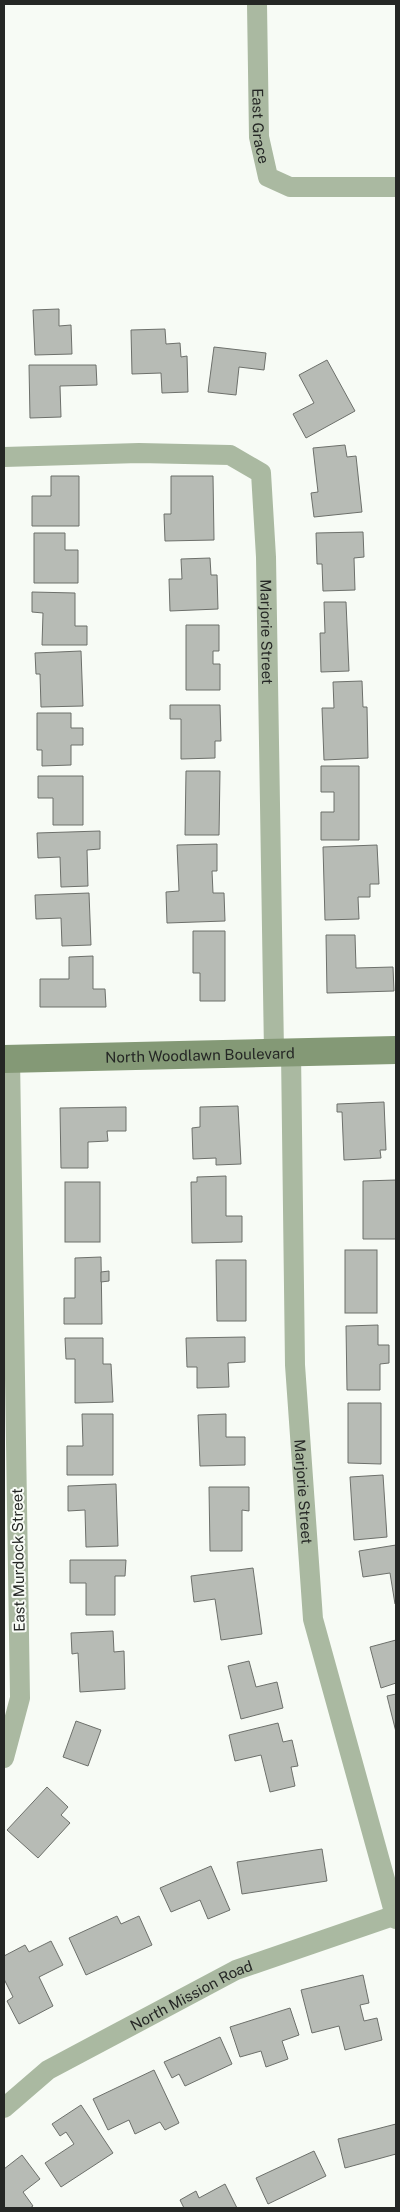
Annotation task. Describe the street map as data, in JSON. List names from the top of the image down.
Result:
{
  "streets": {
    "main road": ["North Woodlawn Boulevard"],
    "street": [
      "East Grace",
      "Marjorie Street",
      "East Murdock Street",
      "North Mission Road"
    ]
  },
  "crossings": [
    ["Marjorie Street", "North Woodlawn Boulevard"],
    ["Marjorie Street", "North Mission Road"],
    ["North Woodlawn Boulevard", "East Murdock Street"]
  ]
}
